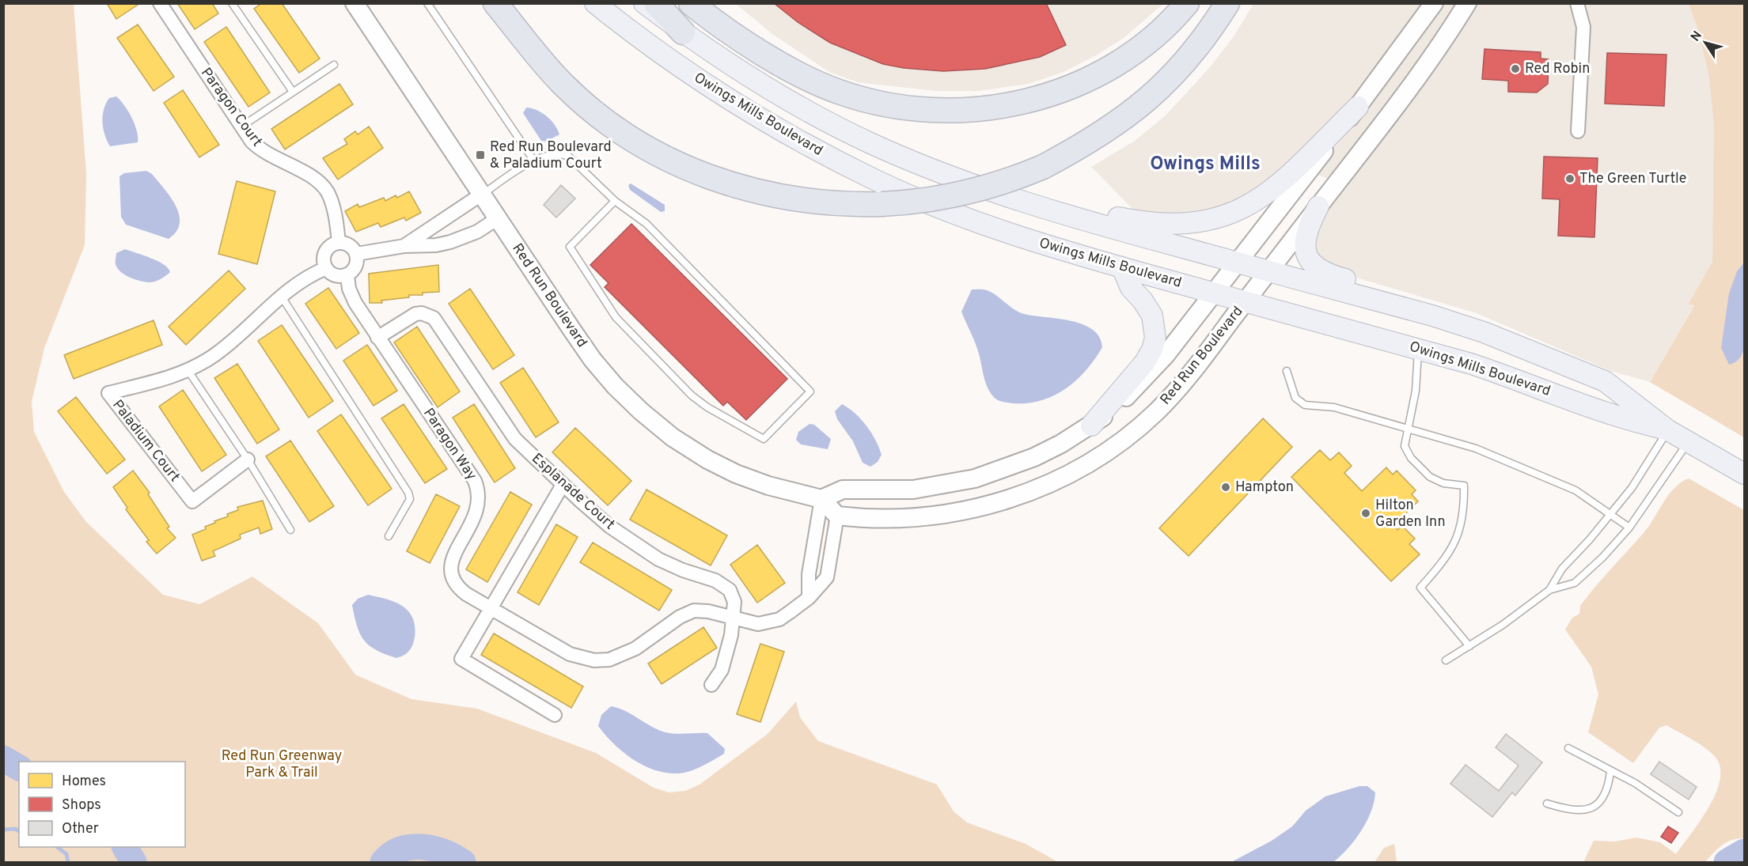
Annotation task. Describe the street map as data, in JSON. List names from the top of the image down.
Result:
{
  "streets": {
    "main road": ["Owings Mills Boulevard", "Red Run Boulevard"],
    "street": [
      "Paragon Court",
      "Paladium Court",
      "Paragon Way",
      "Esplanade Court"
    ]
  },
  "crossings": [
    ["Paragon Court", "Paladium Court"],
    ["Paragon Court", "Paragon Way"],
    ["Owings Mills Boulevard", "Red Run Boulevard"],
    ["Paladium Court", "Paragon Way"],
    ["Paragon Way", "Esplanade Court"]
  ],
  "districts": ["Owings Mills"],
  "parks": ["Red Run Greenway Park & Trail"],
  "places": {
    "other": [
      "Red Robin",
      "The Green Turtle",
      "Hampton",
      "Hilton Garden Inn"
    ],
    "transit": ["Red Run Boulevard & Paladium Court"]
  },
  "legend": ["Homes", "Shops", "Other"],
  "north": "top left"
}
